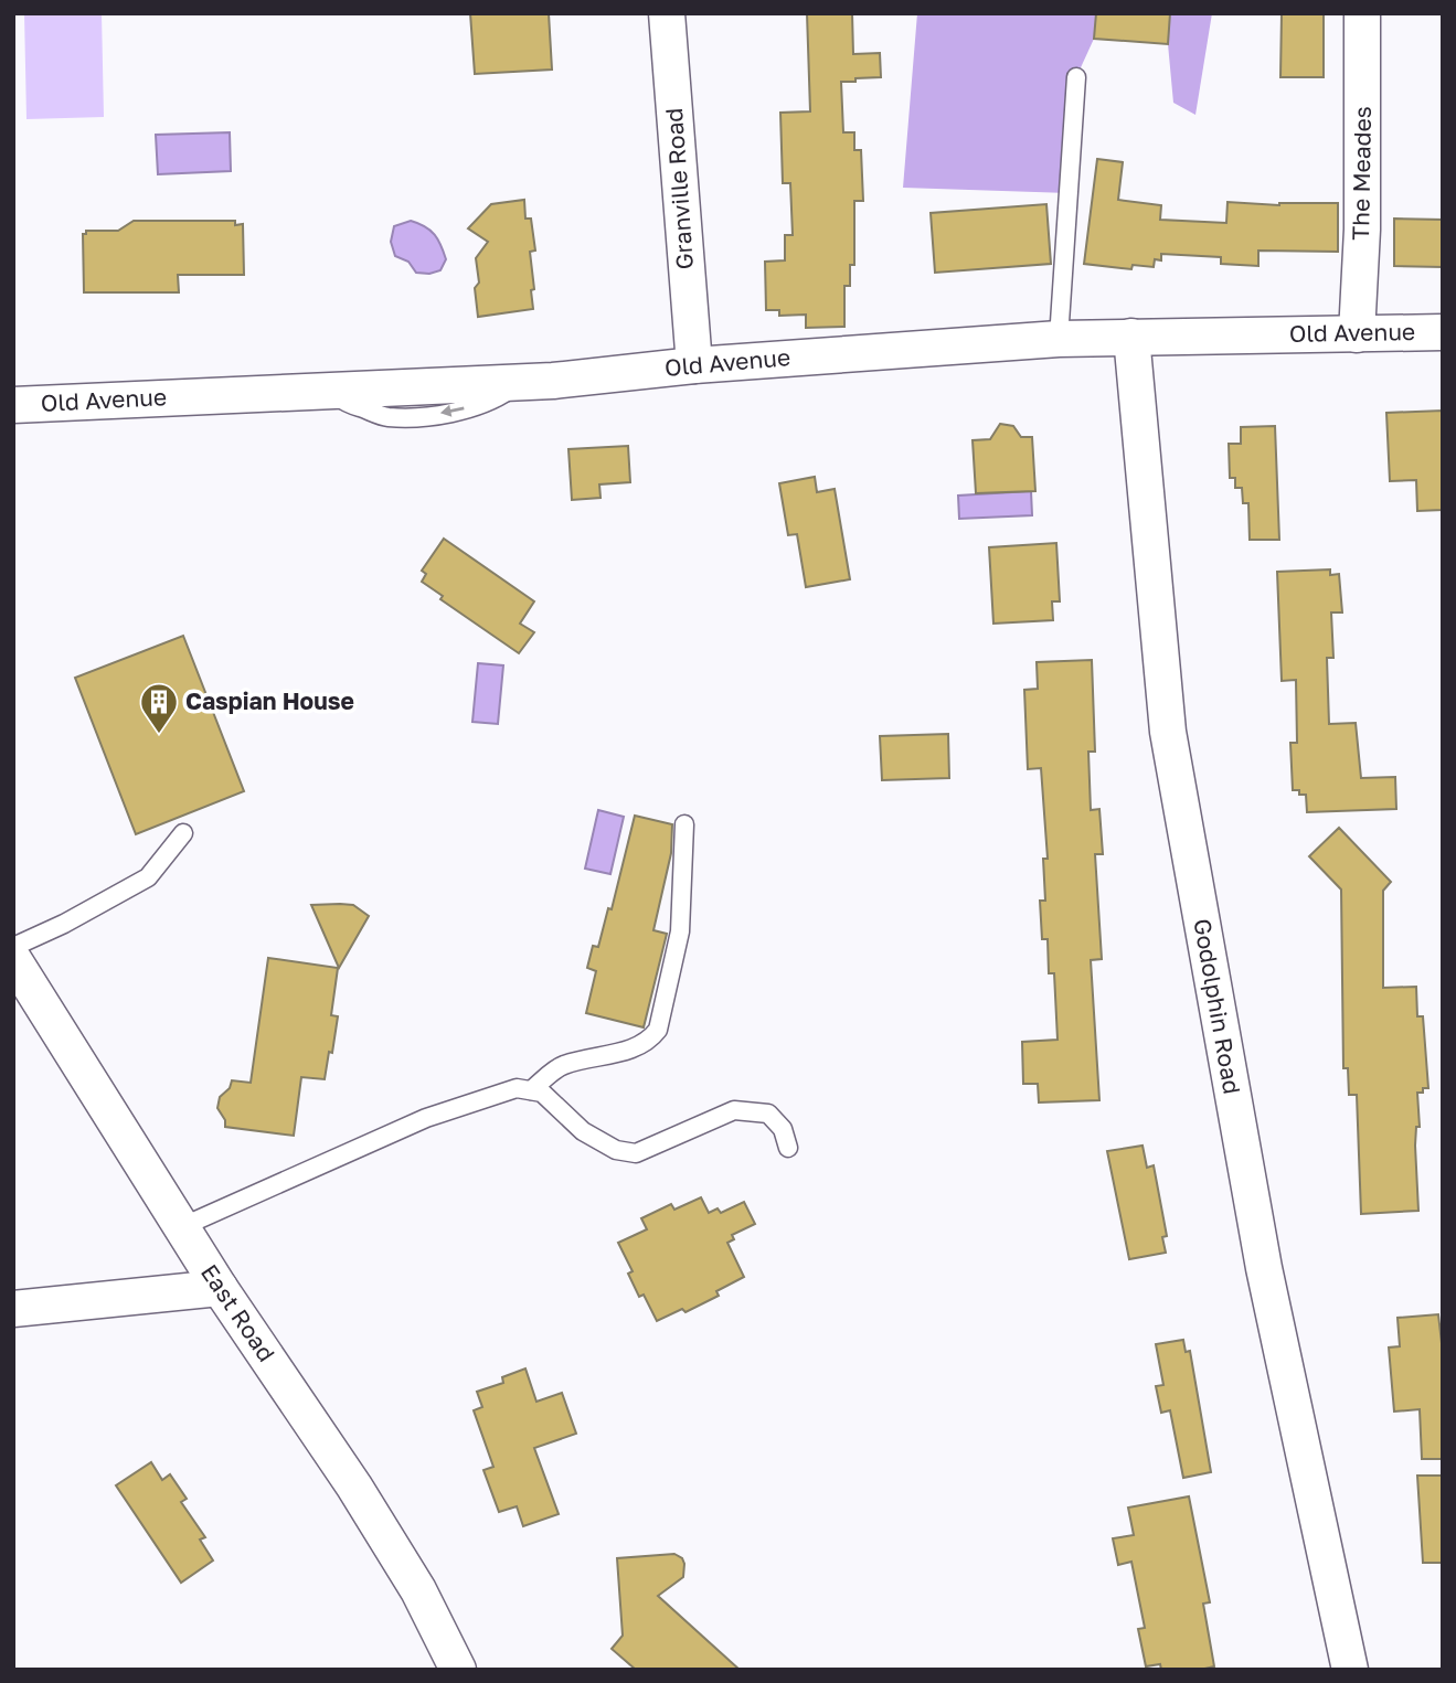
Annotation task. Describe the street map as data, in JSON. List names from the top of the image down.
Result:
{
  "streets": {
    "street": [
      "The Meades",
      "Granville Road",
      "Old Avenue",
      "Godolphin Road",
      "East Road"
    ]
  },
  "crossings": [
    ["The Meades", "Old Avenue"],
    ["Granville Road", "Old Avenue"],
    ["Old Avenue", "Godolphin Road"]
  ],
  "places": {
    "building": ["Caspian House"]
  }
}
